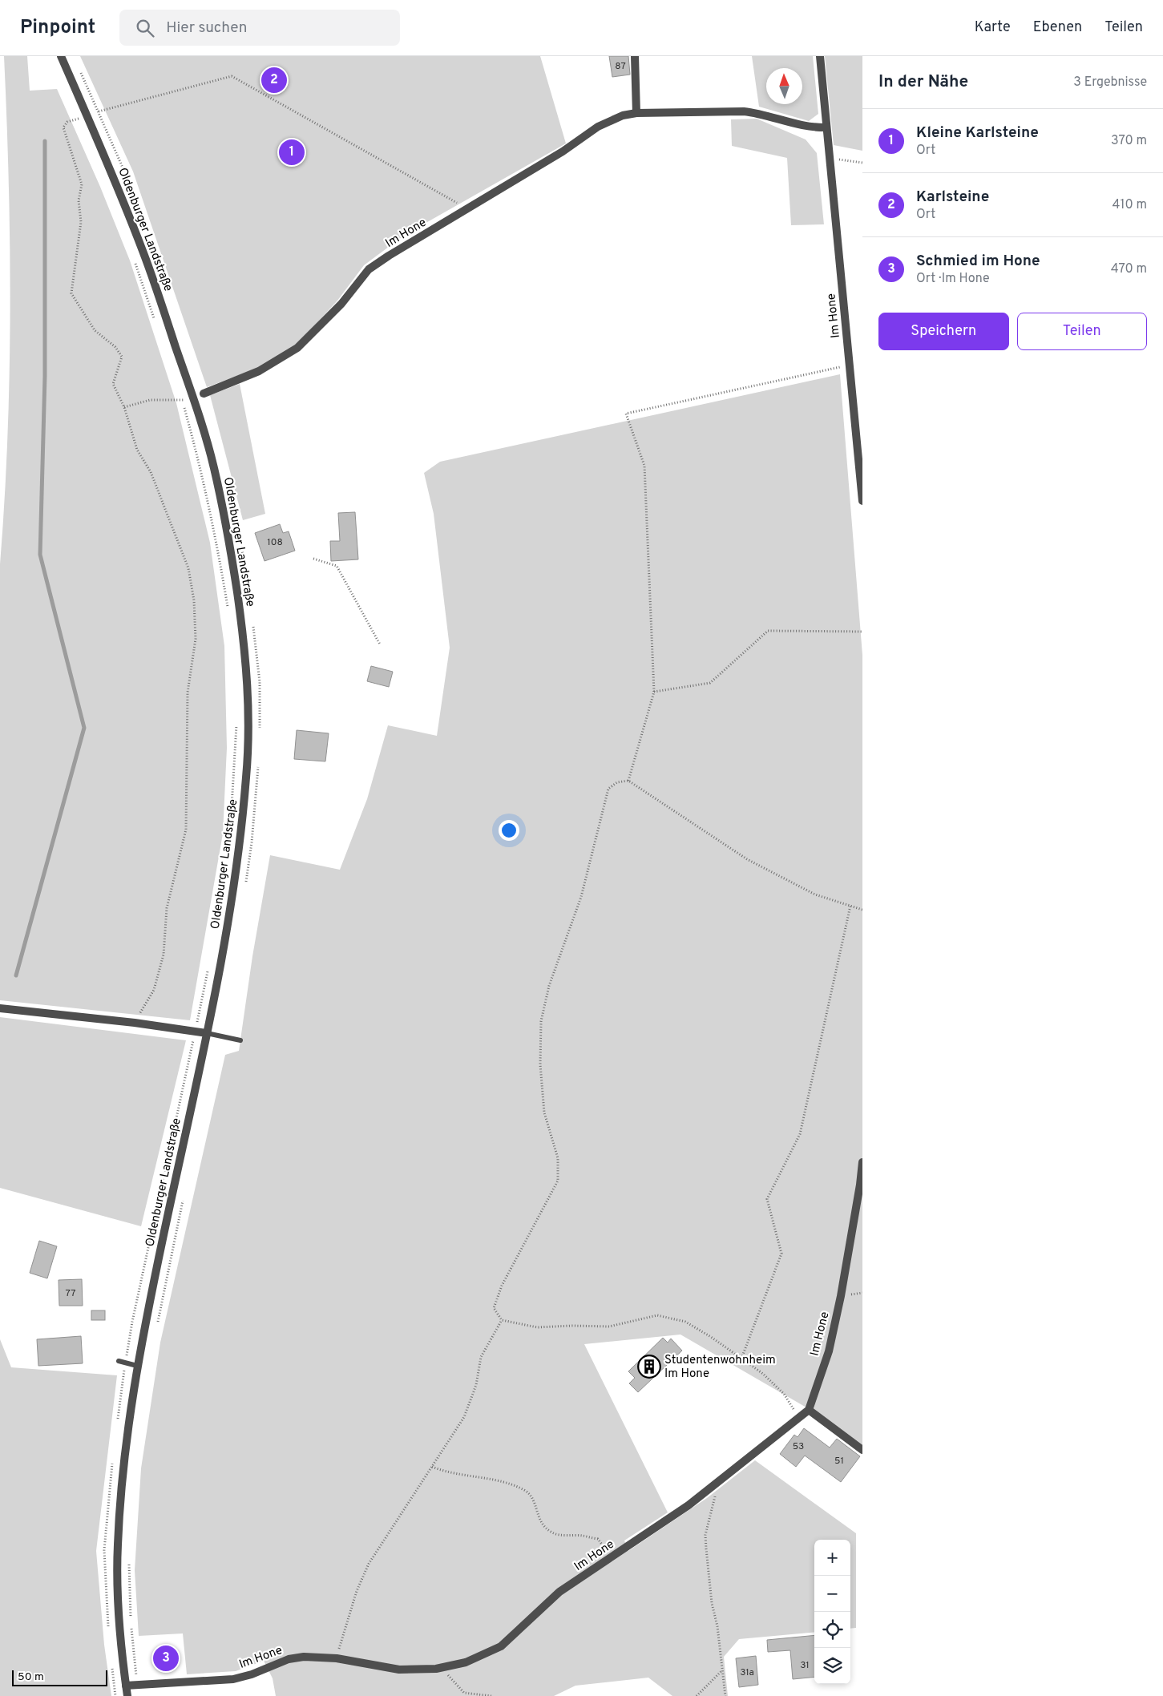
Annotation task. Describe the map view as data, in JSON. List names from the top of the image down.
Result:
{
  "streets": {
    "street": ["Oldenburger Landstraße", "Im Hone"]
  },
  "crossings": [
    ["Oldenburger Landstraße", "Im Hone"]
  ],
  "places": {
    "building": ["Studentenwohnheim Im Hone"]
  },
  "house_numbers": [
    "87",
    "108",
    "77",
    "53",
    "51",
    "31",
    "31a"
  ],
  "scale_bar": "50 m",
  "north": "top",
  "page": {
    "header": "Pinpoint",
    "search": "Hier suchen",
    "nav": ["Karte", "Ebenen", "Teilen"],
    "heading": ["In der Nähe", "3 Ergebnisse"],
    "pins": ["2", "1", "3"],
    "list": [
      {
        "mark": "1",
        "name": "Kleine Karlsteine",
        "note": "Ort",
        "value": "370 m"
      },
      {
        "mark": "2",
        "name": "Karlsteine",
        "note": "Ort",
        "value": "410 m"
      },
      {
        "mark": "3",
        "name": "Schmied im Hone",
        "note": "Ort · Im Hone",
        "value": "470 m"
      }
    ],
    "buttons": ["Speichern", "Teilen"],
    "map_buttons": ["+", "−"],
    "scale": "50 m"
  }
}
